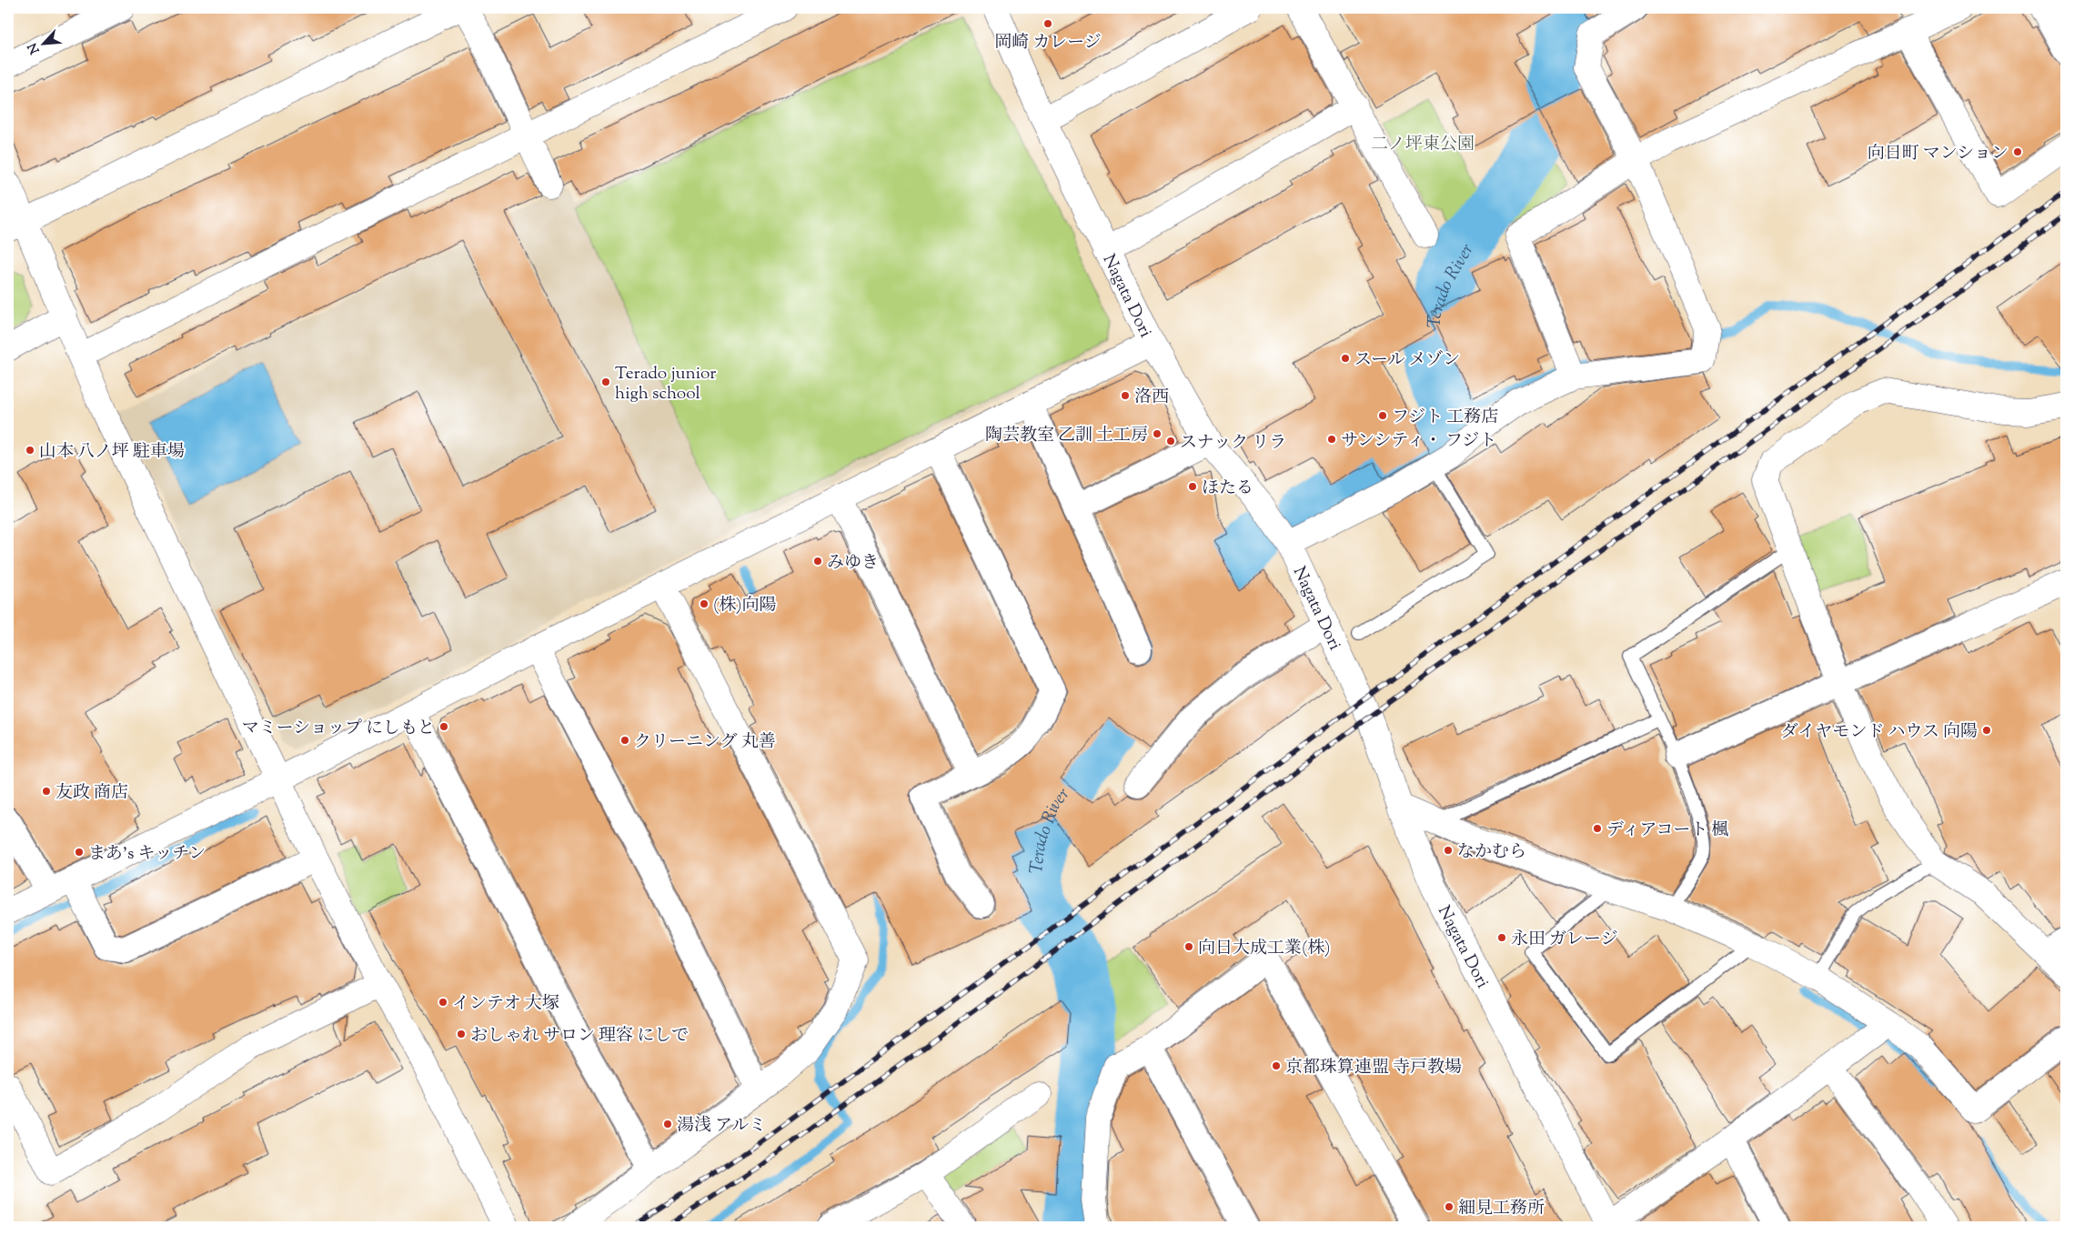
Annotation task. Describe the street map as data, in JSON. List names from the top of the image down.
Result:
{
  "streets": {
    "street": ["Nagata Dori"]
  },
  "water": ["Terado River"],
  "parks": ["二ノ坪東公園"],
  "places": [
    "岡崎 カレージ",
    "向日町 マンション",
    "スール メゾン",
    "Terado junior high school",
    "洛西",
    "フジト 工務店",
    "陶芸教室 乙訓 土工房",
    "サンシティ・ フジト",
    "スナック リラ",
    "山本 八ノ坪 駐車場",
    "ほたる",
    "みゆき",
    "(株)向陽",
    "マミーショップ にしもと",
    "ダイヤモンド ハウス 向陽",
    "クリーニング 丸善",
    "友政 商店",
    "ディアコート 楓",
    "なかむら",
    "まあ's キッチン",
    "永田 ガレージ",
    "向日大成工業(株)",
    "インテオ 大塚",
    "おしゃれ サロン 理容 にしで",
    "京都珠算連盟 寺戸教場",
    "湯浅 アルミ",
    "細見工務所"
  ],
  "north": "bottom left"
}
